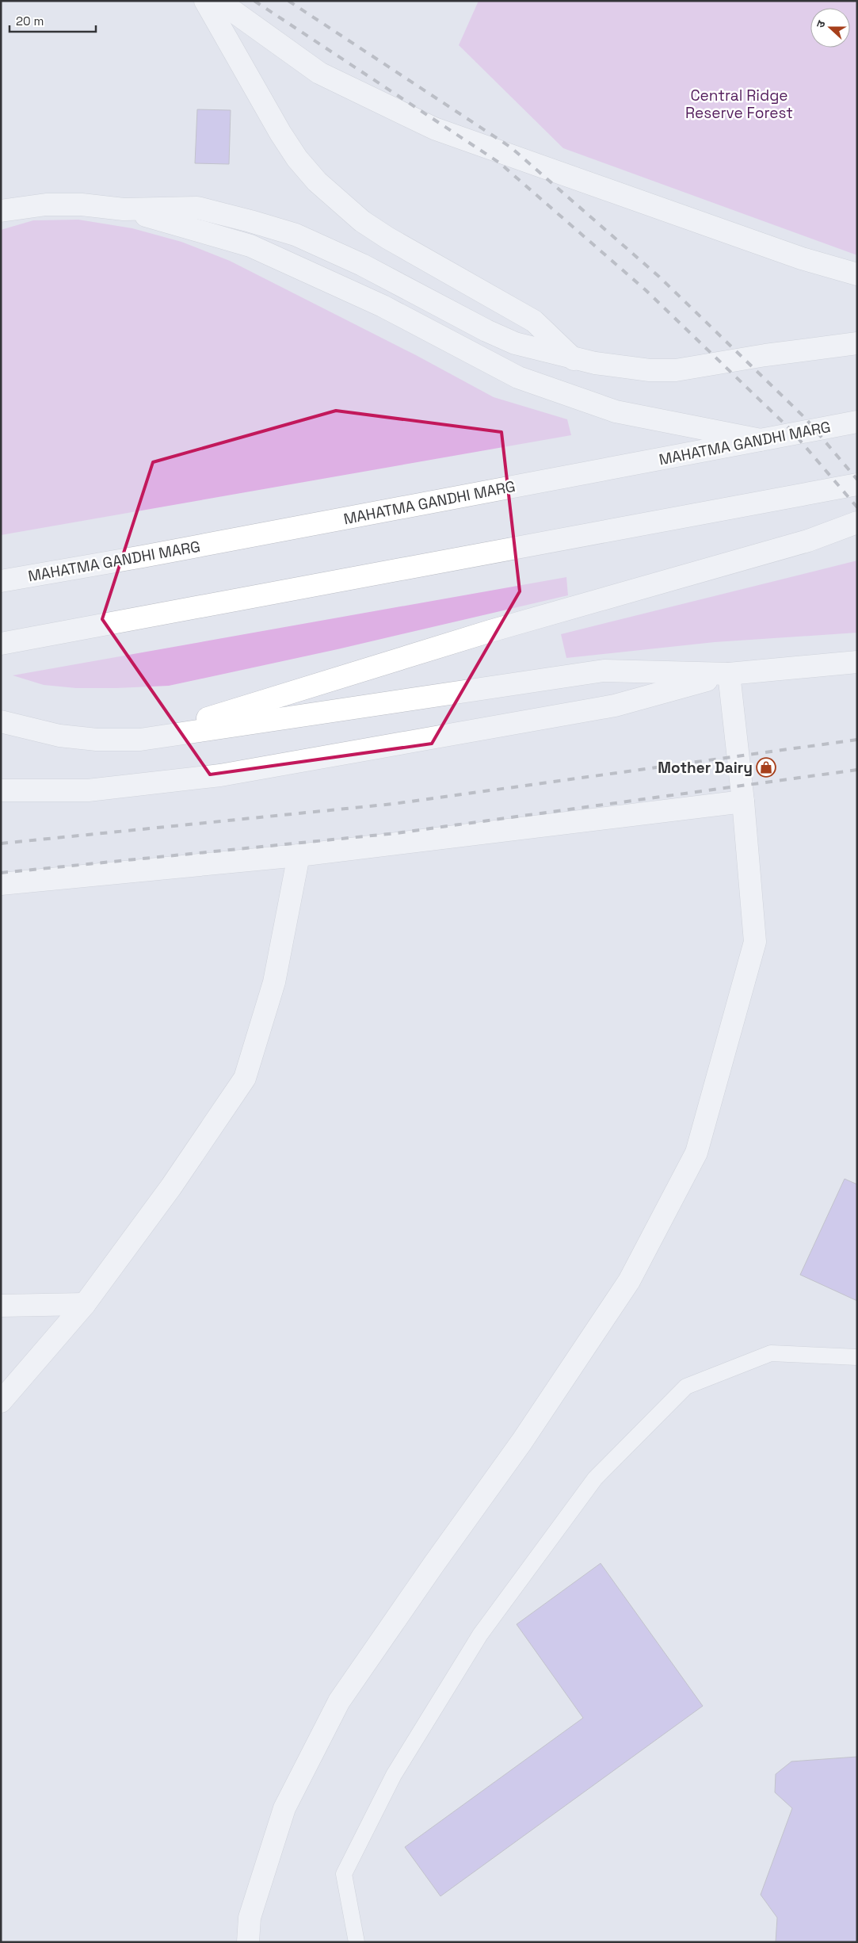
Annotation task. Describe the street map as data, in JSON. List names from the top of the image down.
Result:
{
  "streets": {
    "main road": ["MAHATMA GANDHI MARG"]
  },
  "parks": ["Central Ridge Reserve Forest"],
  "places": {
    "shop": ["Mother Dairy"]
  },
  "scale_bar": "20 m",
  "north": "left"
}
